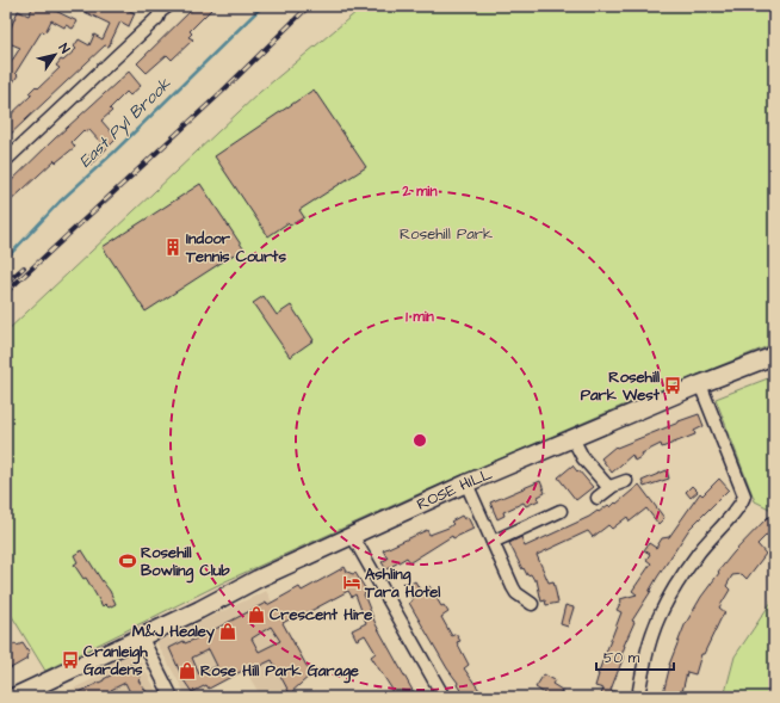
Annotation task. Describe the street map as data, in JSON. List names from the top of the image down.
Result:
{
  "streets": {
    "main road": ["ROSE HILL"]
  },
  "water": ["East Pyl Brook"],
  "parks": ["Rosehill Park"],
  "places": {
    "building": ["Indoor Tennis Courts"],
    "bus stop": ["Rosehill Park West", "Cranleigh Gardens"],
    "sports": ["Rosehill Bowling Club"],
    "hotel": ["Ashling Tara Hotel"],
    "shop": ["Crescent Hire", "M&J Healey", "Rose Hill Park Garage"]
  },
  "scale_bar": "50 m",
  "north": "top right",
  "rings": ["2 min", "1 min"]
}
